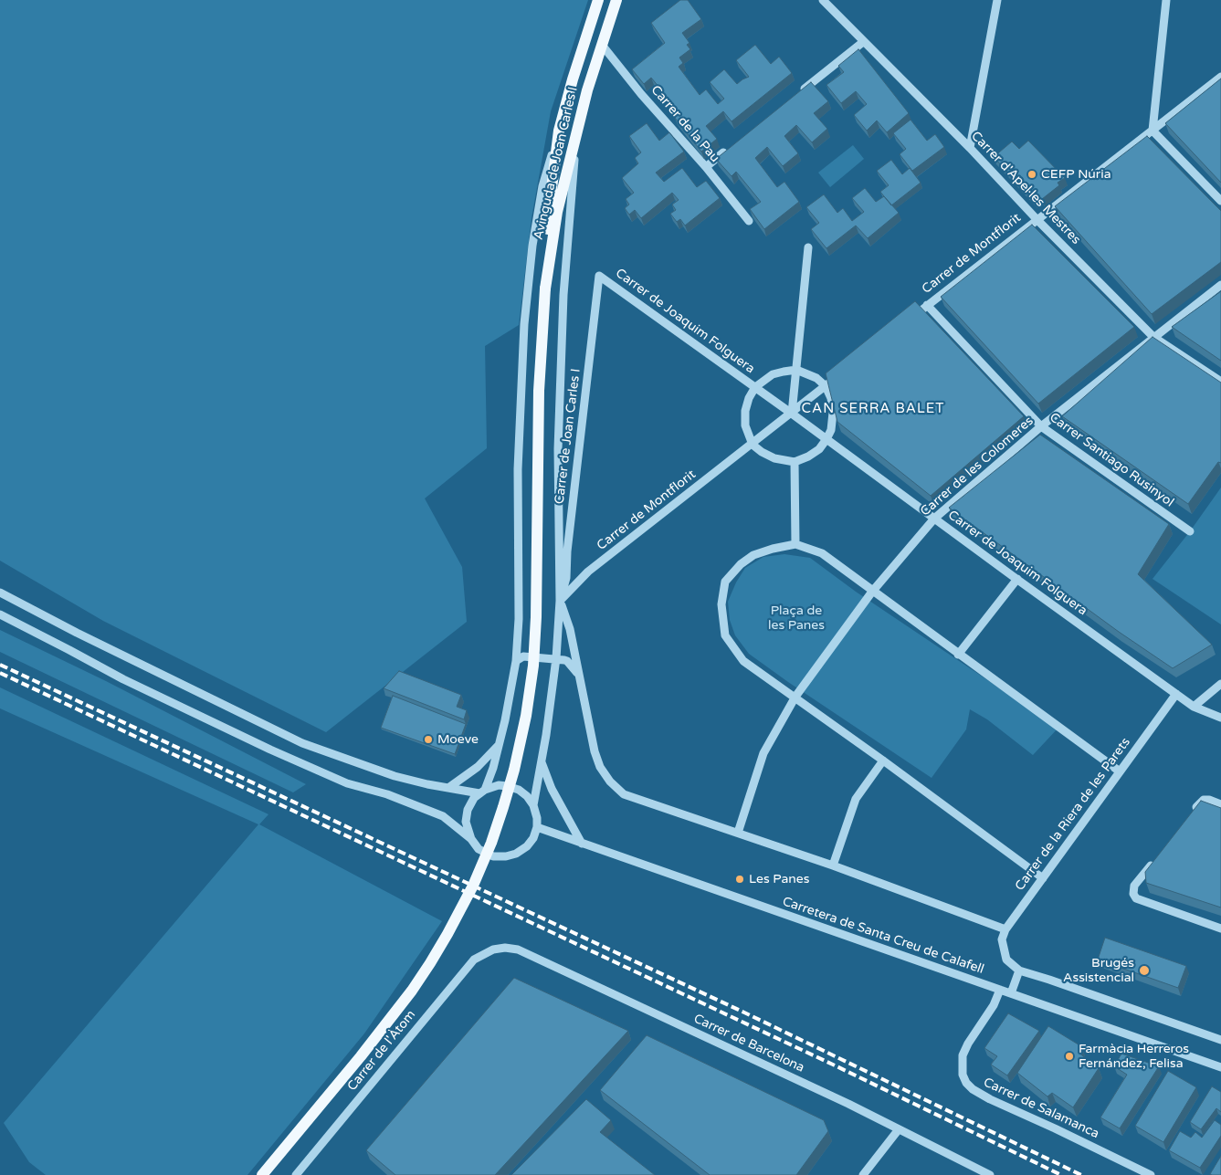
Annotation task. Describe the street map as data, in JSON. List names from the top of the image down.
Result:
{
  "streets": {
    "main road": ["Avinguda de Joan Carles I"],
    "street": [
      "Carrer de la Pau",
      "Carrer d'Apel·les Mestres",
      "Carrer de Montflorit",
      "Carrer de Joaquim Folguera",
      "Carrer de Joan Carles I",
      "Carrer Santiago Rusinyol",
      "Carrer de les Colomeres",
      "Carrer de la Riera de les Parets",
      "Carretera de Santa Creu de Calafell",
      "Carrer de Barcelona",
      "Carrer de l'Àtom",
      "Carrer de Salamanca"
    ]
  },
  "crossings": [
    ["Carrer de la Pau", "Avinguda de Joan Carles I"],
    ["Avinguda de Joan Carles I", "Carretera de Santa Creu de Calafell"],
    ["Carrer d'Apel·les Mestres", "Carrer de Montflorit"],
    ["Carrer d'Apel·les Mestres", "Carrer de les Colomeres"],
    ["Carrer de Montflorit", "Carrer de Joaquim Folguera"],
    ["Carrer de Montflorit", "Carrer de Joan Carles I"],
    ["Carrer de Montflorit", "Carrer Santiago Rusinyol"],
    ["Carrer de Joaquim Folguera", "Carrer de Joan Carles I"],
    ["Carrer de Joaquim Folguera", "Carrer de les Colomeres"],
    ["Carrer de Joaquim Folguera", "Carrer de la Riera de les Parets"],
    ["Carrer Santiago Rusinyol", "Carrer de les Colomeres"],
    ["Carretera de Santa Creu de Calafell", "Carrer de Salamanca"],
    ["Carrer de Barcelona", "Carrer de l'Àtom"]
  ],
  "districts": ["CAN SERRA BALET"],
  "parks": ["Plaça de les Panes"],
  "places": [
    "CEFP Núria",
    "Moeve",
    "Les Panes",
    "Brugés Assistencial",
    "Farmàcia Herreros Fernández, Felisa"
  ]
}
